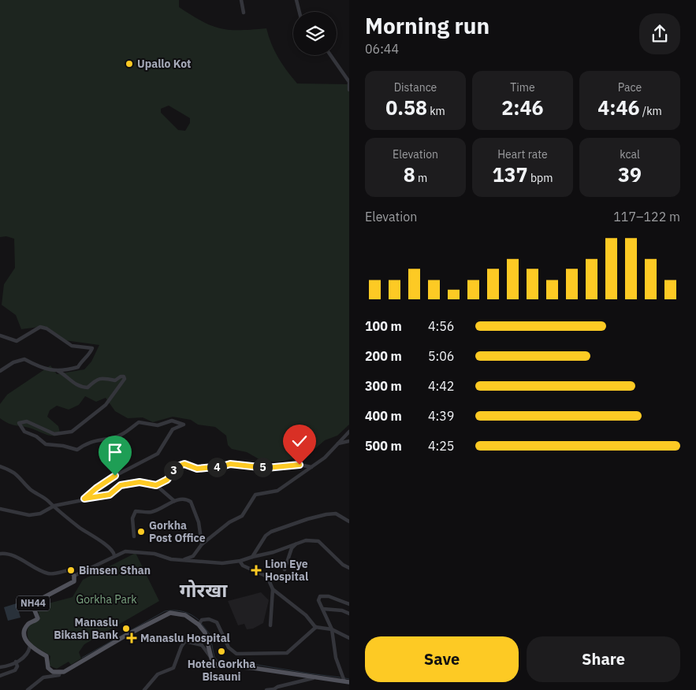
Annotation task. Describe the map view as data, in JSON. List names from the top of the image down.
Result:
{
  "streets": {
    "main road": ["NH44"]
  },
  "districts": ["गोरखा"],
  "parks": ["Gorkha Park"],
  "places": {
    "other": [
      "Upallo Kot",
      "Gorkha Post Office",
      "Bimsen Sthan",
      "Manaslu Bikash Bank",
      "Hotel Gorkha Bisauni"
    ],
    "health": ["Lion Eye Hospital", "Manaslu Hospital"]
  },
  "page": {
    "heading": ["Morning run", "06:44"],
    "stats": [
      ["Distance", "0.58 km"],
      ["Time", "2:46"],
      ["Pace", "4:46 /km"],
      ["Elevation", "8 m"],
      ["Heart rate", "137 bpm"],
      ["kcal", "39"]
    ],
    "chart": ["Elevation", "117–122 m"],
    "list": [
      {
        "name": "100 m",
        "note": "4:56"
      },
      {
        "name": "200 m",
        "note": "5:06"
      },
      {
        "name": "300 m",
        "note": "4:42"
      },
      {
        "name": "400 m",
        "note": "4:39"
      },
      {
        "name": "500 m",
        "note": "4:25"
      }
    ],
    "pins": ["4", "5", "3"],
    "buttons": ["Save", "Share"]
  }
}
